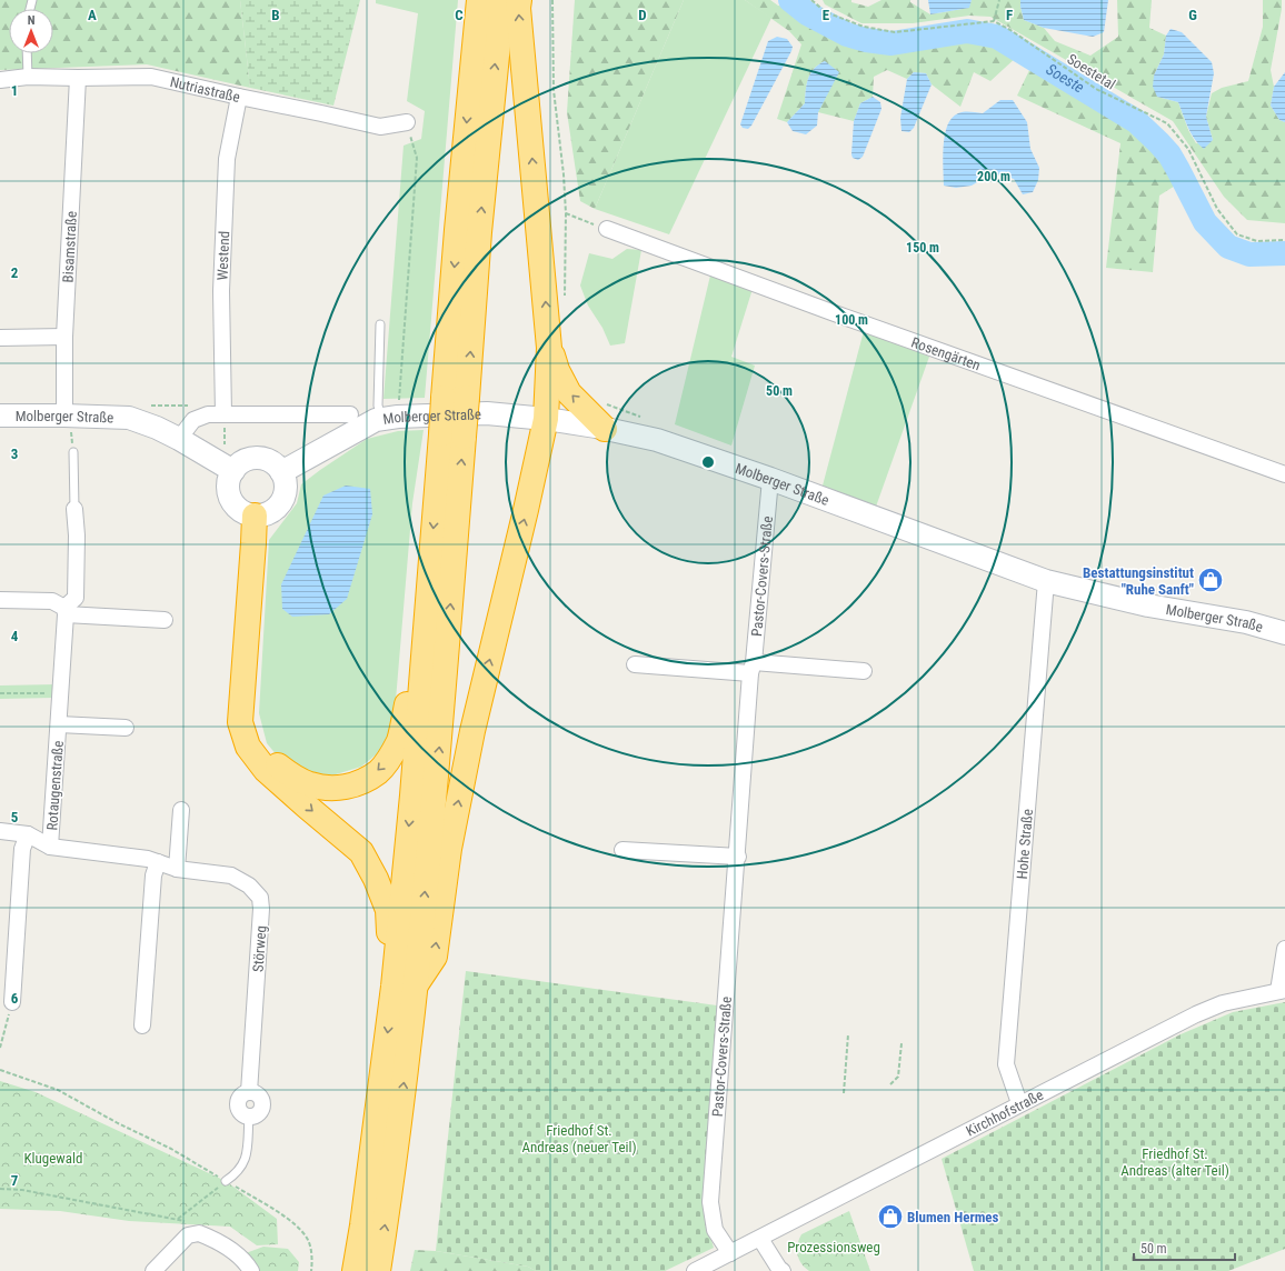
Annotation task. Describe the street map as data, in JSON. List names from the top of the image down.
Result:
{
  "streets": {
    "street": [
      "Nutriastraße",
      "Bisamstraße",
      "Westend",
      "Rosengärten",
      "Molberger Straße",
      "Pastor-Covers-Straße",
      "Rotaugenstraße",
      "Hohe Straße",
      "Störweg",
      "Kirchhofstraße"
    ],
    "path": ["Soestetal"]
  },
  "crossings": [
    ["Nutriastraße", "Bisamstraße"],
    ["Nutriastraße", "Westend"],
    ["Bisamstraße", "Molberger Straße"],
    ["Molberger Straße", "Pastor-Covers-Straße"],
    ["Molberger Straße", "Hohe Straße"],
    ["Pastor-Covers-Straße", "Kirchhofstraße"],
    ["Rotaugenstraße", "Störweg"],
    ["Hohe Straße", "Kirchhofstraße"]
  ],
  "water": ["Soeste"],
  "parks": [
    "Friedhof St. Andreas (neuer Teil)",
    "Friedhof St. Andreas (alter Teil)",
    "Klugewald",
    "Prozessionsweg"
  ],
  "places": {
    "shop": ["Bestattungsinstitut \"Ruhe Sanft\"", "Blumen Hermes"]
  },
  "scale_bar": "50 m",
  "north": "top",
  "grid": {
    "columns": [
      "A",
      "B",
      "C",
      "D",
      "E",
      "F",
      "G"
    ],
    "rows": [
      "1",
      "2",
      "3",
      "4",
      "5",
      "6",
      "7"
    ]
  },
  "rings": [
    "200 m",
    "150 m",
    "100 m",
    "50 m"
  ]
}
